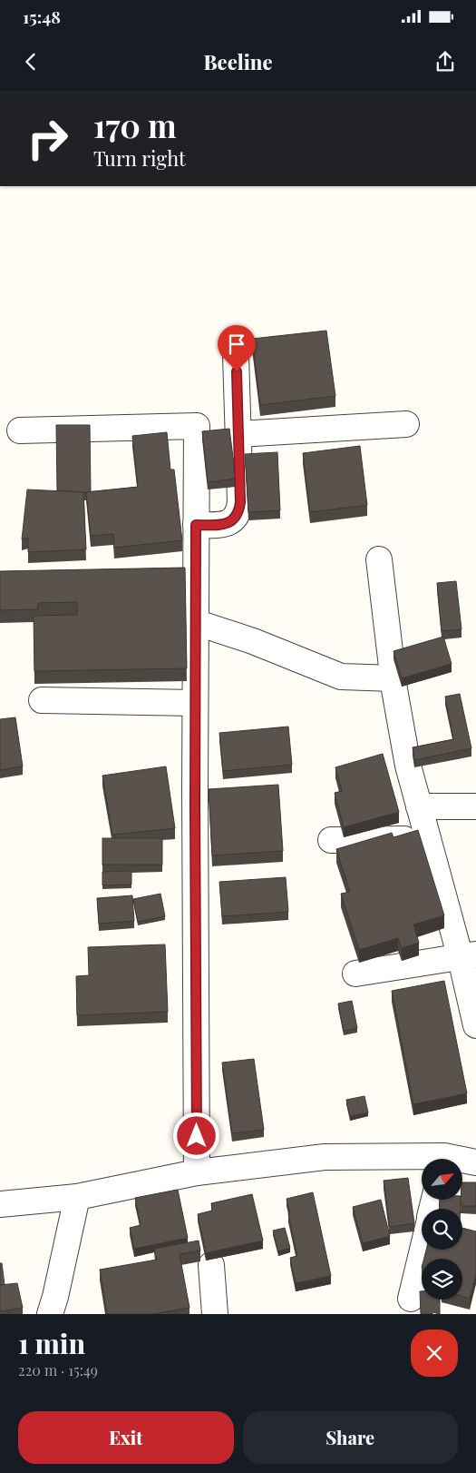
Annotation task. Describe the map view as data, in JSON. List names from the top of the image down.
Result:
{
  "north": "top right",
  "page": {
    "status": "15:48",
    "header": "Beeline",
    "turn": ["170 m", "Turn right"],
    "heading": ["1 min", "220 m · 15:49"],
    "buttons": ["Exit", "Share"]
  }
}
